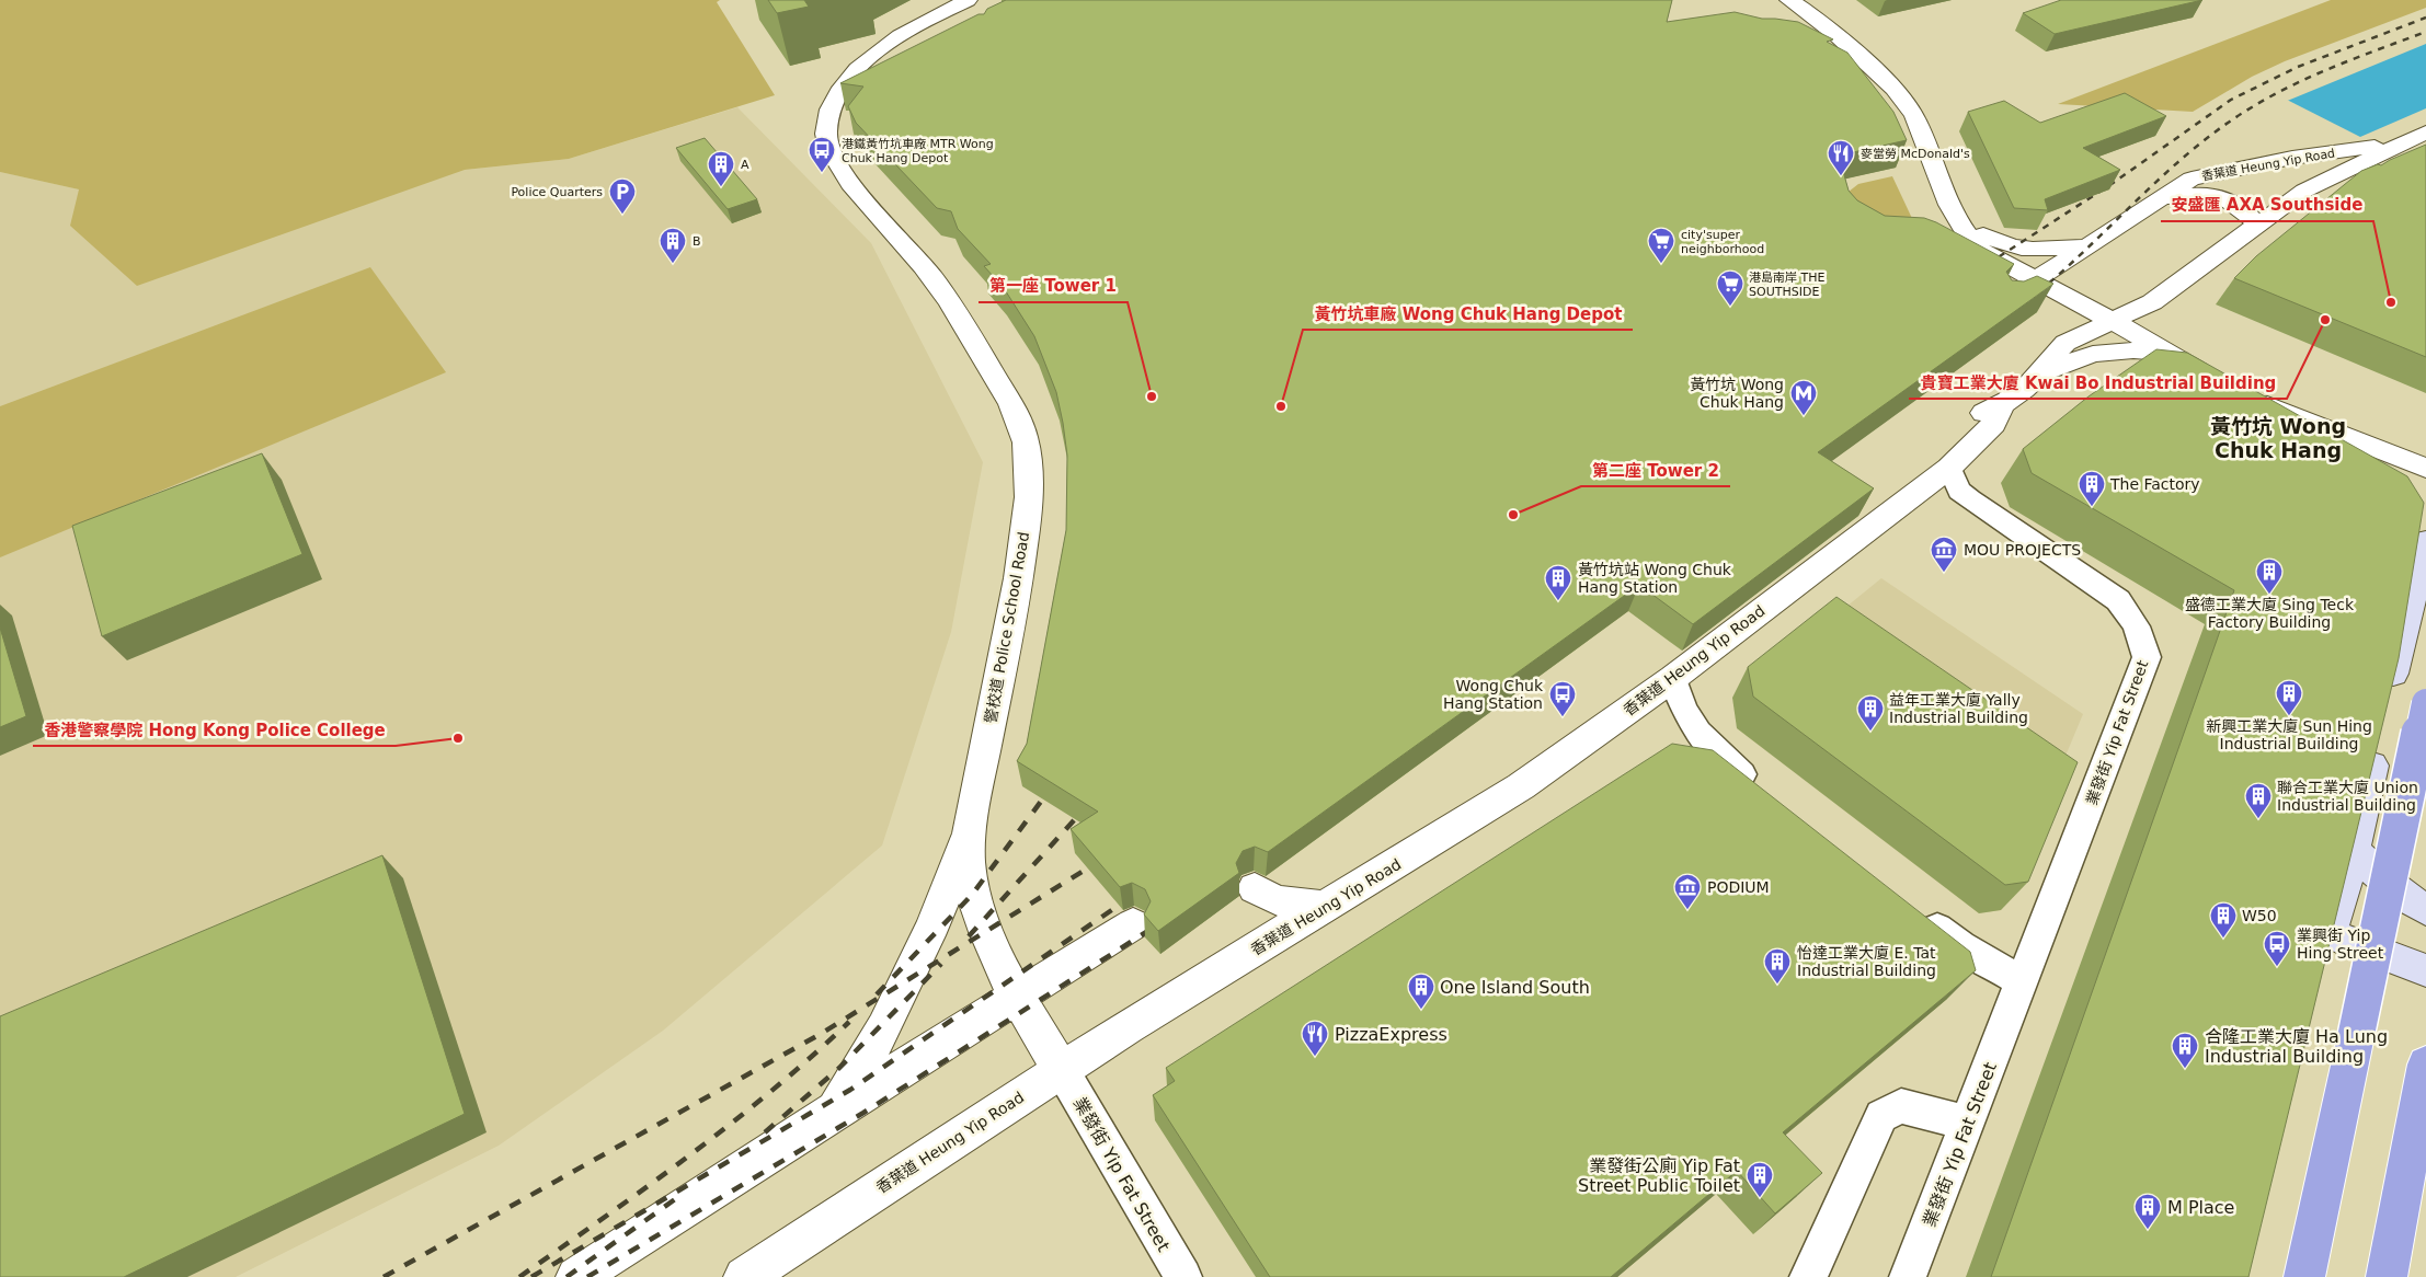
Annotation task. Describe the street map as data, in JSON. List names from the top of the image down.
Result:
{
  "streets": {
    "street": ["香葉道 Heung Yip Road", "警校道 Police School Road", "業發街 Yip Fat Street"]
  },
  "crossings": [
    ["香葉道 Heung Yip Road", "警校道 Police School Road"],
    ["香葉道 Heung Yip Road", "業發街 Yip Fat Street"],
    ["警校道 Police School Road", "業發街 Yip Fat Street"]
  ],
  "districts": ["黃竹坑 Wong Chuk Hang"],
  "places": {
    "bus stop": ["港鐵黃竹坑車廠 MTR Wong Chuk Hang Depot", "Wong Chuk Hang Station", "業興街 Yip Hing Street"],
    "restaurant": ["麥當勞 McDonald's", "PizzaExpress"],
    "building": [
      "A",
      "B",
      "The Factory",
      "盛德工業大廈 Sing Teck Factory Building",
      "黃竹坑站 Wong Chuk Hang Station",
      "新興工業大廈 Sun Hing Industrial Building",
      "益年工業大廈 Yally Industrial Building",
      "聯合工業大廈 Union Industrial Building",
      "W50",
      "怡達工業大廈 E. Tat Industrial Building",
      "One Island South",
      "合隆工業大廈 Ha Lung Industrial Building",
      "業發街公廁 Yip Fat Street Public Toilet",
      "M Place"
    ],
    "parking": ["Police Quarters"],
    "supermarket": ["city'super neighborhood", "港島南岸 THE SOUTHSIDE"],
    "other": [
      "安盛匯 AXA Southside",
      "貴寶工業大廈 Kwai Bo Industrial Building",
      "第一座 Tower 1",
      "黃竹坑車廠 Wong Chuk Hang Depot",
      "第二座 Tower 2",
      "香港警察學院 Hong Kong Police College"
    ],
    "metro station": ["黃竹坑 Wong Chuk Hang"],
    "museum": ["MOU PROJECTS", "PODIUM"]
  }
}
